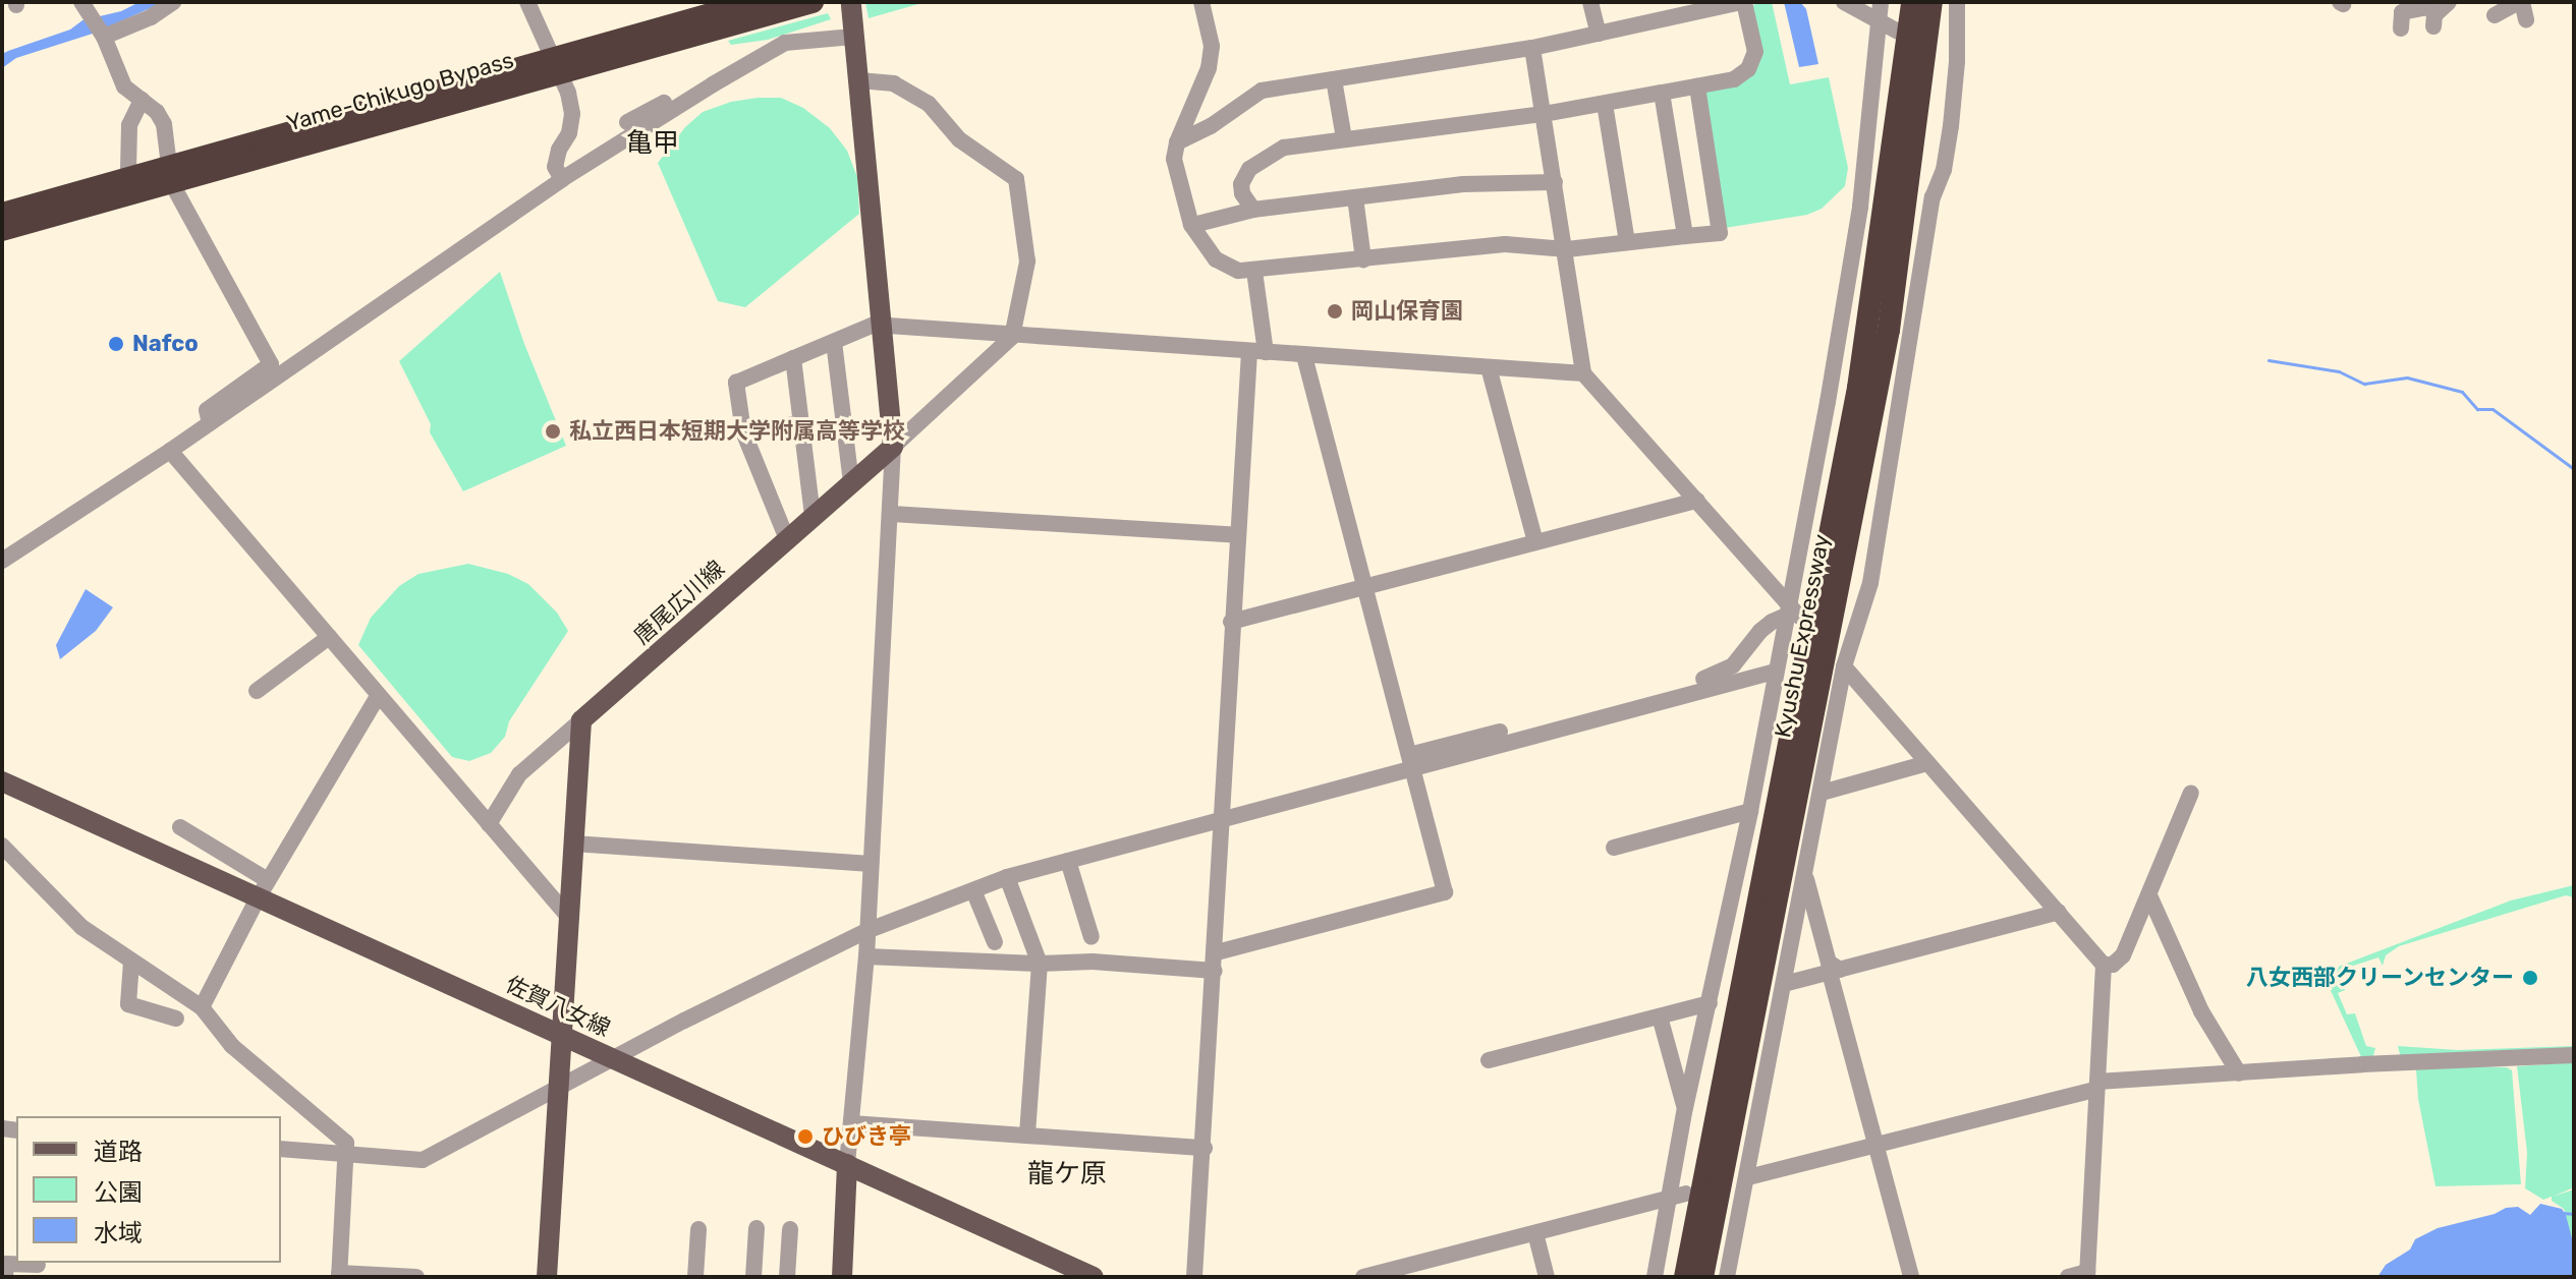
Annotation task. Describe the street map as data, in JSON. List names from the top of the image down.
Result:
{
  "streets": {
    "highway": ["Yame-Chikugo Bypass", "Kyushu Expressway"],
    "main road": ["唐尾広川線", "佐賀八女線"]
  },
  "districts": ["亀甲", "龍ケ原"],
  "places": [
    "岡山保育園",
    "Nafco",
    "私立西日本短期大学附属高等学校",
    "八女西部クリーンセンター",
    "ひびき亭"
  ],
  "legend": ["道路", "公園", "水域"]
}
